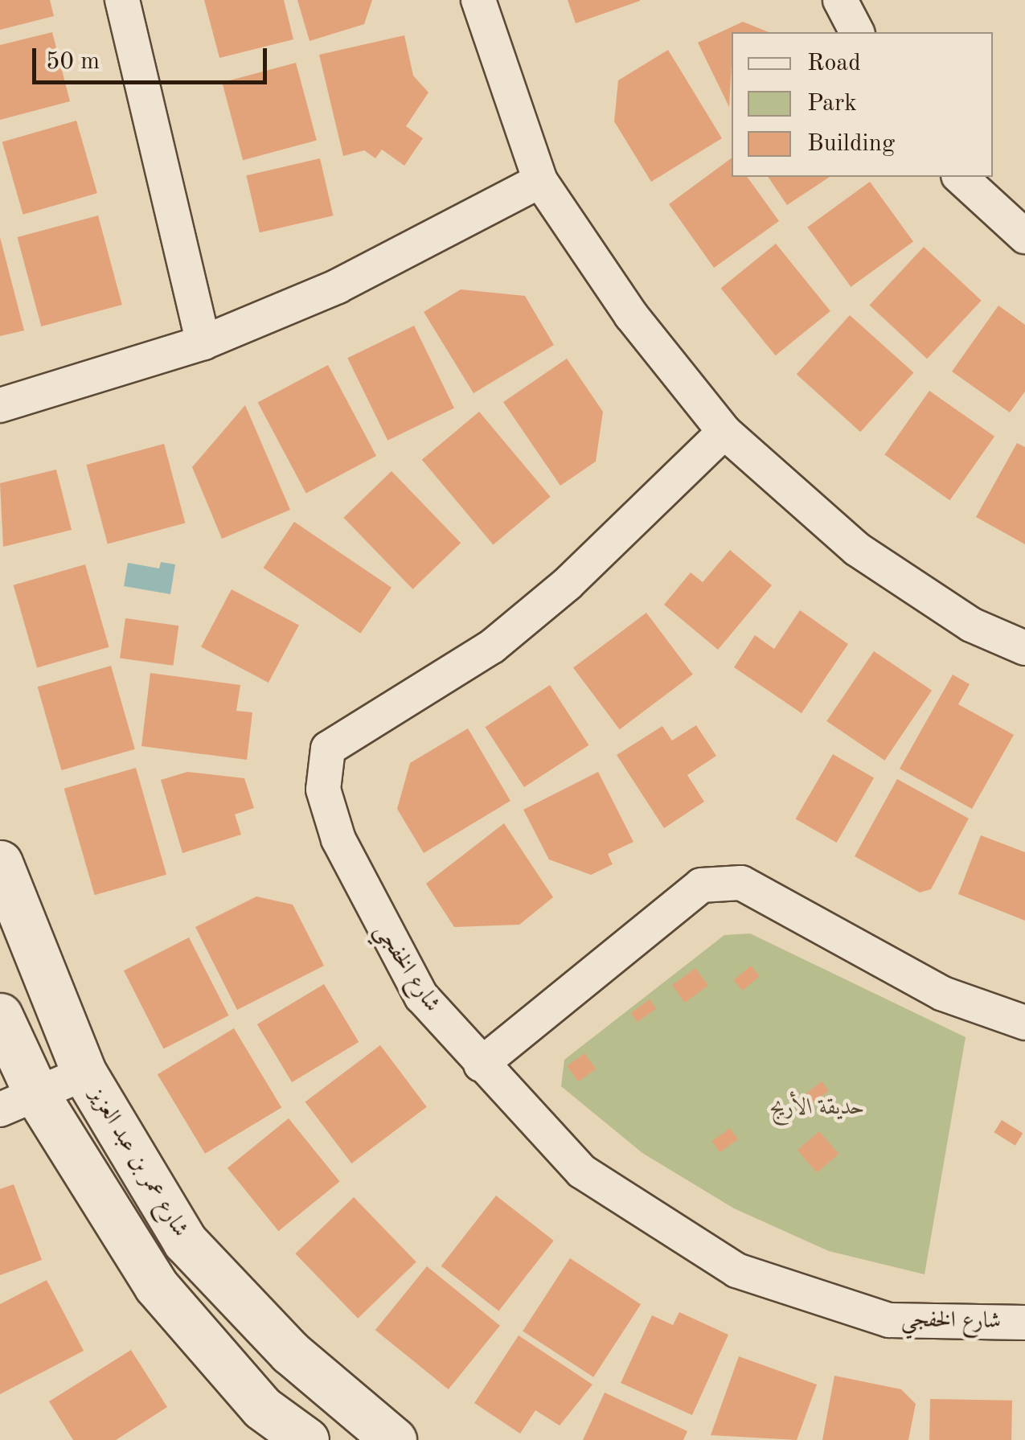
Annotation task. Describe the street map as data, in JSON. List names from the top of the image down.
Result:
{
  "streets": {
    "street": ["شارع الخفجي", "شارع عمر بن عبد العزيز"]
  },
  "parks": ["حديقة الأريج"],
  "legend": ["Road", "Park", "Building"],
  "scale_bar": "50 m"
}
